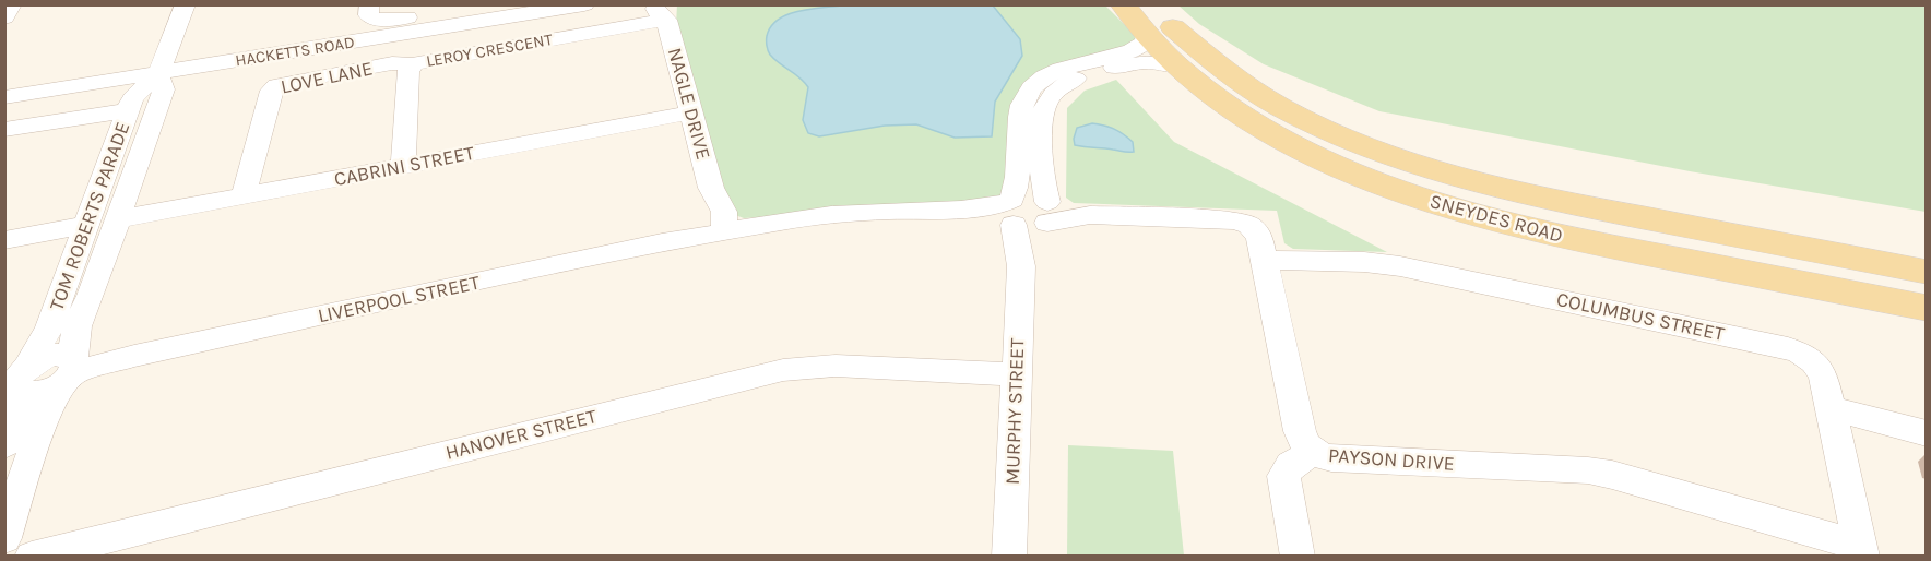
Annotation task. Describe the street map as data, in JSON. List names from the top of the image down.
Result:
{
  "streets": {
    "main road": ["SNEYDES ROAD"],
    "street": [
      "LEROY CRESCENT",
      "HACKETTS ROAD",
      "LOVE LANE",
      "NAGLE DRIVE",
      "CABRINI STREET",
      "TOM ROBERTS PARADE",
      "LIVERPOOL STREET",
      "COLUMBUS STREET",
      "MURPHY STREET",
      "HANOVER STREET",
      "PAYSON DRIVE"
    ]
  },
  "crossings": [
    ["LEROY CRESCENT", "LOVE LANE"],
    ["LEROY CRESCENT", "NAGLE DRIVE"],
    ["LEROY CRESCENT", "CABRINI STREET"],
    ["HACKETTS ROAD", "TOM ROBERTS PARADE"],
    ["LOVE LANE", "CABRINI STREET"],
    ["NAGLE DRIVE", "CABRINI STREET"],
    ["NAGLE DRIVE", "LIVERPOOL STREET"],
    ["CABRINI STREET", "TOM ROBERTS PARADE"],
    ["TOM ROBERTS PARADE", "LIVERPOOL STREET"],
    ["SNEYDES ROAD", "MURPHY STREET"],
    ["LIVERPOOL STREET", "MURPHY STREET"],
    ["LIVERPOOL STREET", "PAYSON DRIVE"],
    ["COLUMBUS STREET", "PAYSON DRIVE"],
    ["MURPHY STREET", "HANOVER STREET"],
    ["MURPHY STREET", "PAYSON DRIVE"]
  ]
}
